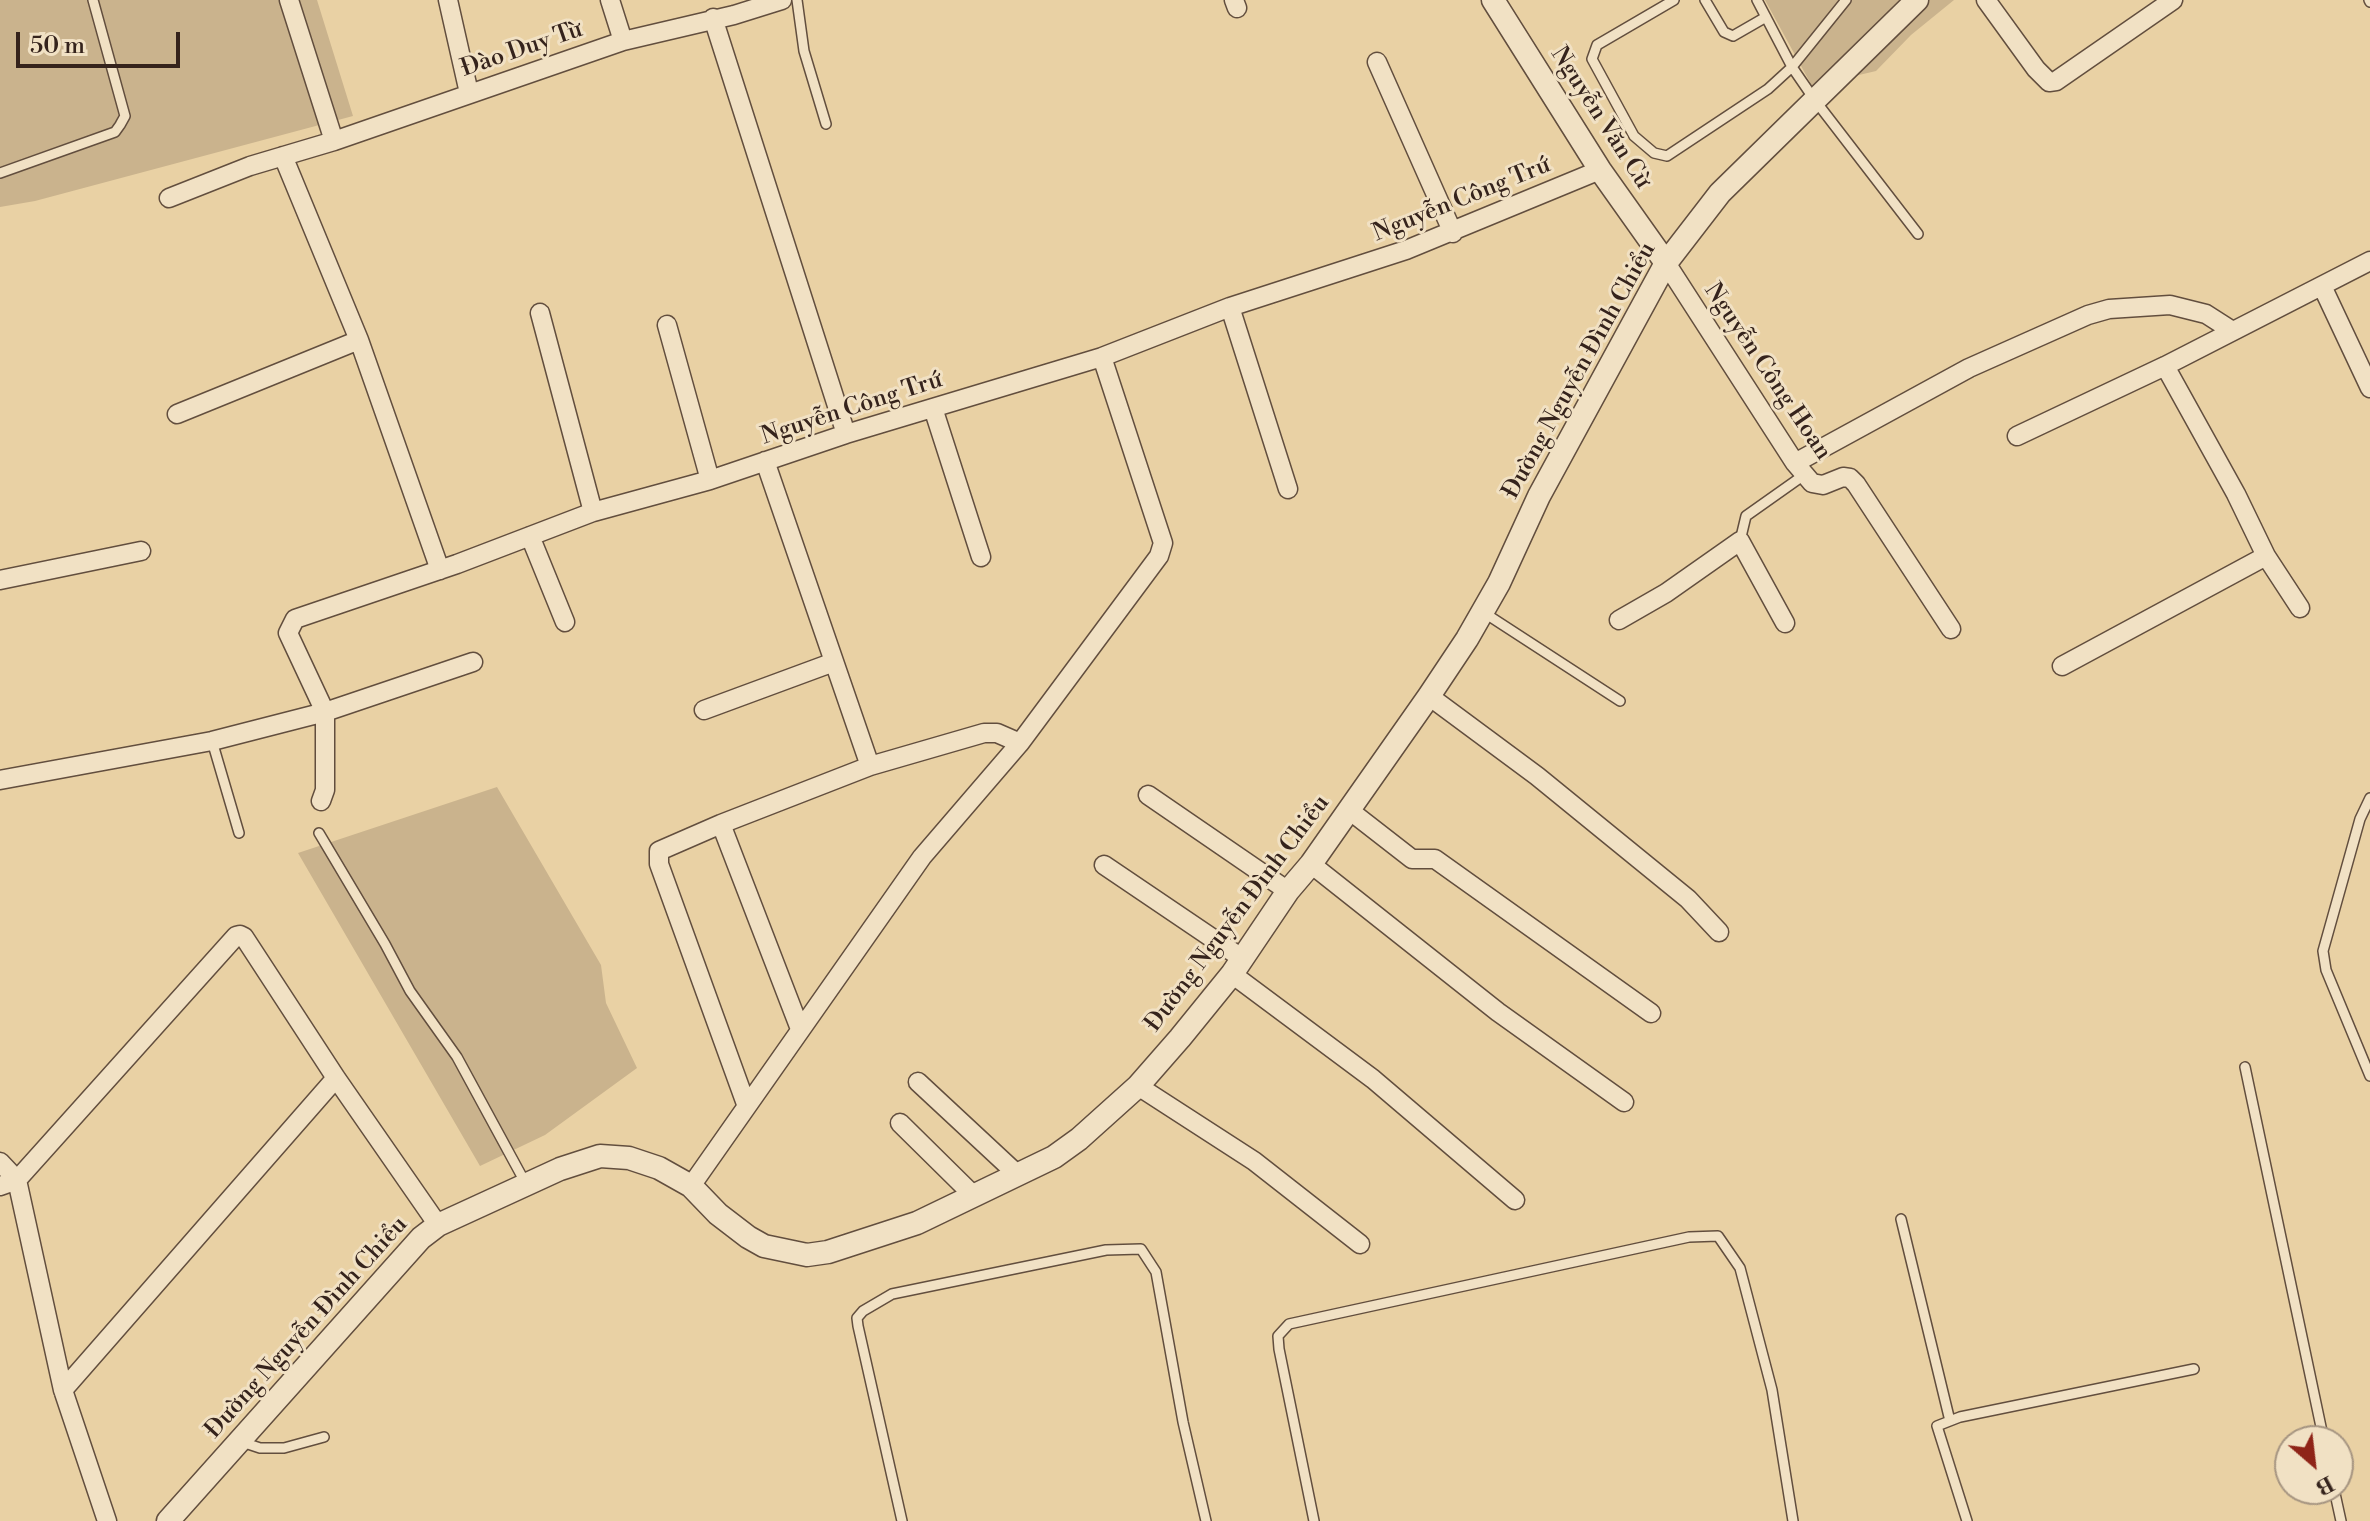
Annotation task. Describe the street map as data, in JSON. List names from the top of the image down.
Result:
{
  "streets": {
    "street": [
      "Đào Duy Từ",
      "Nguyễn Văn Cừ",
      "Nguyễn Công Trứ",
      "Đường Nguyễn Đình Chiểu",
      "Nguyễn Công Hoan"
    ]
  },
  "crossings": [
    ["Nguyễn Văn Cừ", "Nguyễn Công Trứ"],
    ["Nguyễn Văn Cừ", "Đường Nguyễn Đình Chiểu"],
    ["Nguyễn Văn Cừ", "Nguyễn Công Hoan"],
    ["Đường Nguyễn Đình Chiểu", "Nguyễn Công Hoan"]
  ],
  "scale_bar": "50 m",
  "north": "bottom right"
}
